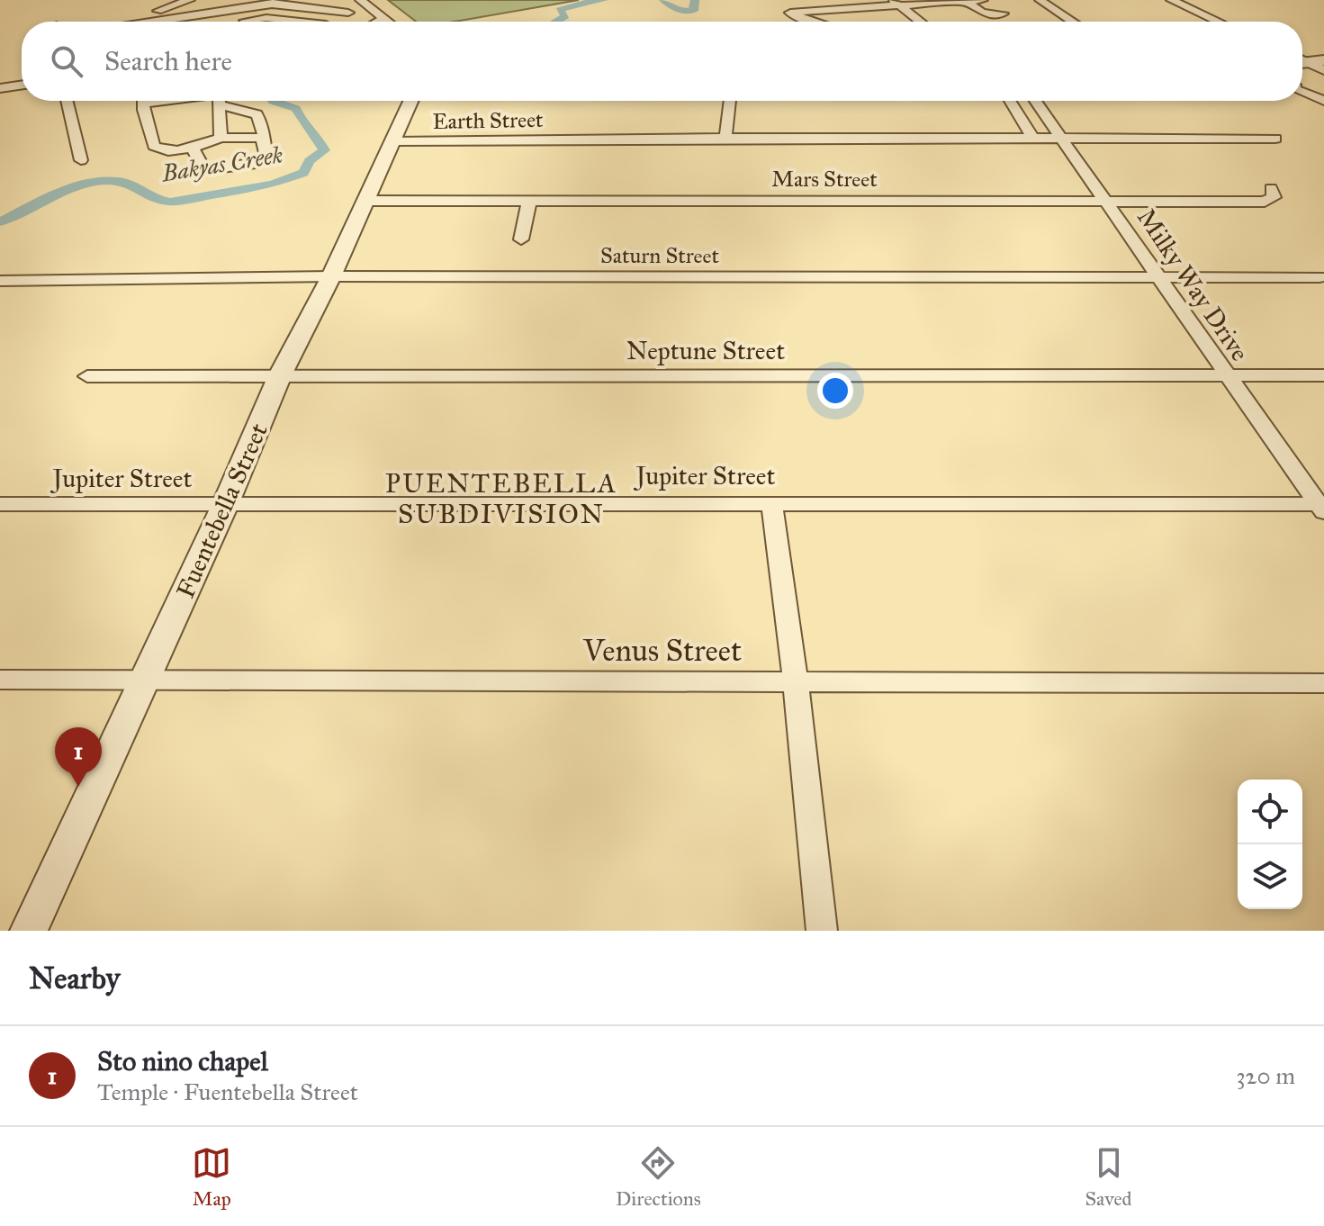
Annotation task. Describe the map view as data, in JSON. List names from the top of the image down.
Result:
{
  "streets": {
    "street": [
      "Earth Street",
      "Mars Street",
      "Saturn Street",
      "Milky Way Drive",
      "Neptune Street",
      "Jupiter Street",
      "Fuentebella Street",
      "Venus Street"
    ]
  },
  "crossings": [
    ["Earth Street", "Milky Way Drive"],
    ["Earth Street", "Fuentebella Street"],
    ["Mars Street", "Milky Way Drive"],
    ["Mars Street", "Fuentebella Street"],
    ["Saturn Street", "Milky Way Drive"],
    ["Saturn Street", "Fuentebella Street"],
    ["Milky Way Drive", "Neptune Street"],
    ["Milky Way Drive", "Jupiter Street"],
    ["Neptune Street", "Fuentebella Street"],
    ["Jupiter Street", "Fuentebella Street"],
    ["Fuentebella Street", "Venus Street"]
  ],
  "districts": ["PUENTEBELLA SUBDIVISION"],
  "water": ["Bakyas Creek"],
  "page": {
    "search": "Search here",
    "pins": "1",
    "heading": "Nearby",
    "list": [
      {
        "mark": "1",
        "name": "Sto nino chapel",
        "note": "Temple · Fuentebella Street",
        "value": "320 m"
      }
    ],
    "nav": ["Map", "Directions", "Saved"]
  }
}
